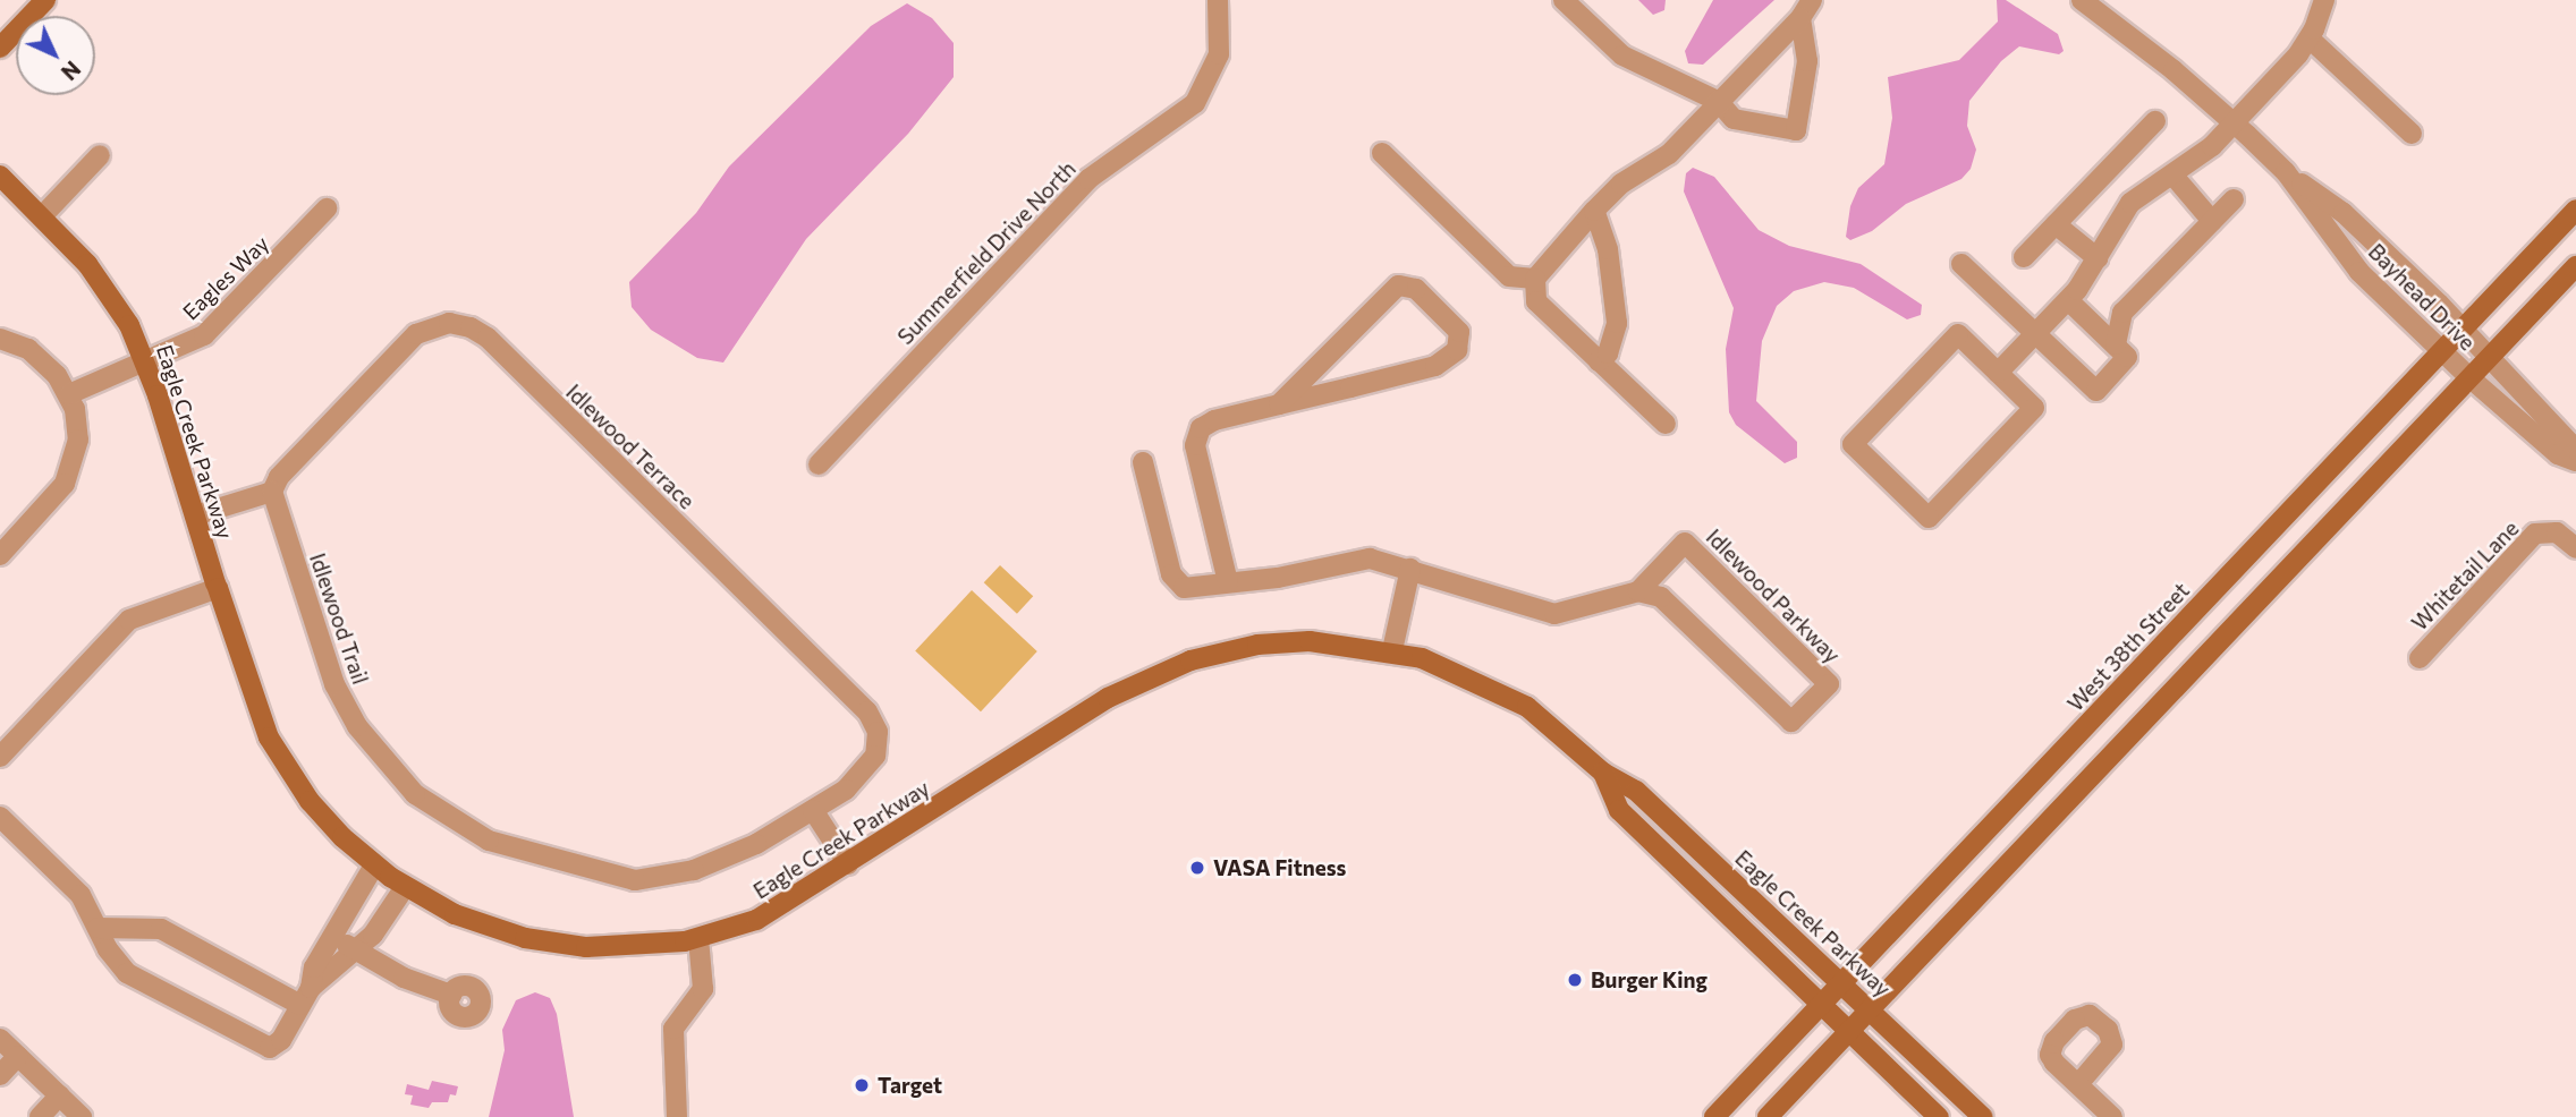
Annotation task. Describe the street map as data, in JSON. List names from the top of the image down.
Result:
{
  "streets": {
    "street": [
      "Summerfield Drive North",
      "Eagles Way",
      "Bayhead Drive",
      "Eagle Creek Parkway",
      "Idlewood Terrace",
      "Whitetail Lane",
      "Idlewood Parkway",
      "Idlewood Trail",
      "West 38th Street"
    ]
  },
  "crossings": [
    ["Eagles Way", "Eagle Creek Parkway"],
    ["Bayhead Drive", "West 38th Street"],
    ["Eagle Creek Parkway", "West 38th Street"],
    ["Idlewood Terrace", "Idlewood Trail"]
  ],
  "places": ["VASA Fitness", "Burger King", "Target"],
  "north": "bottom right"
}
